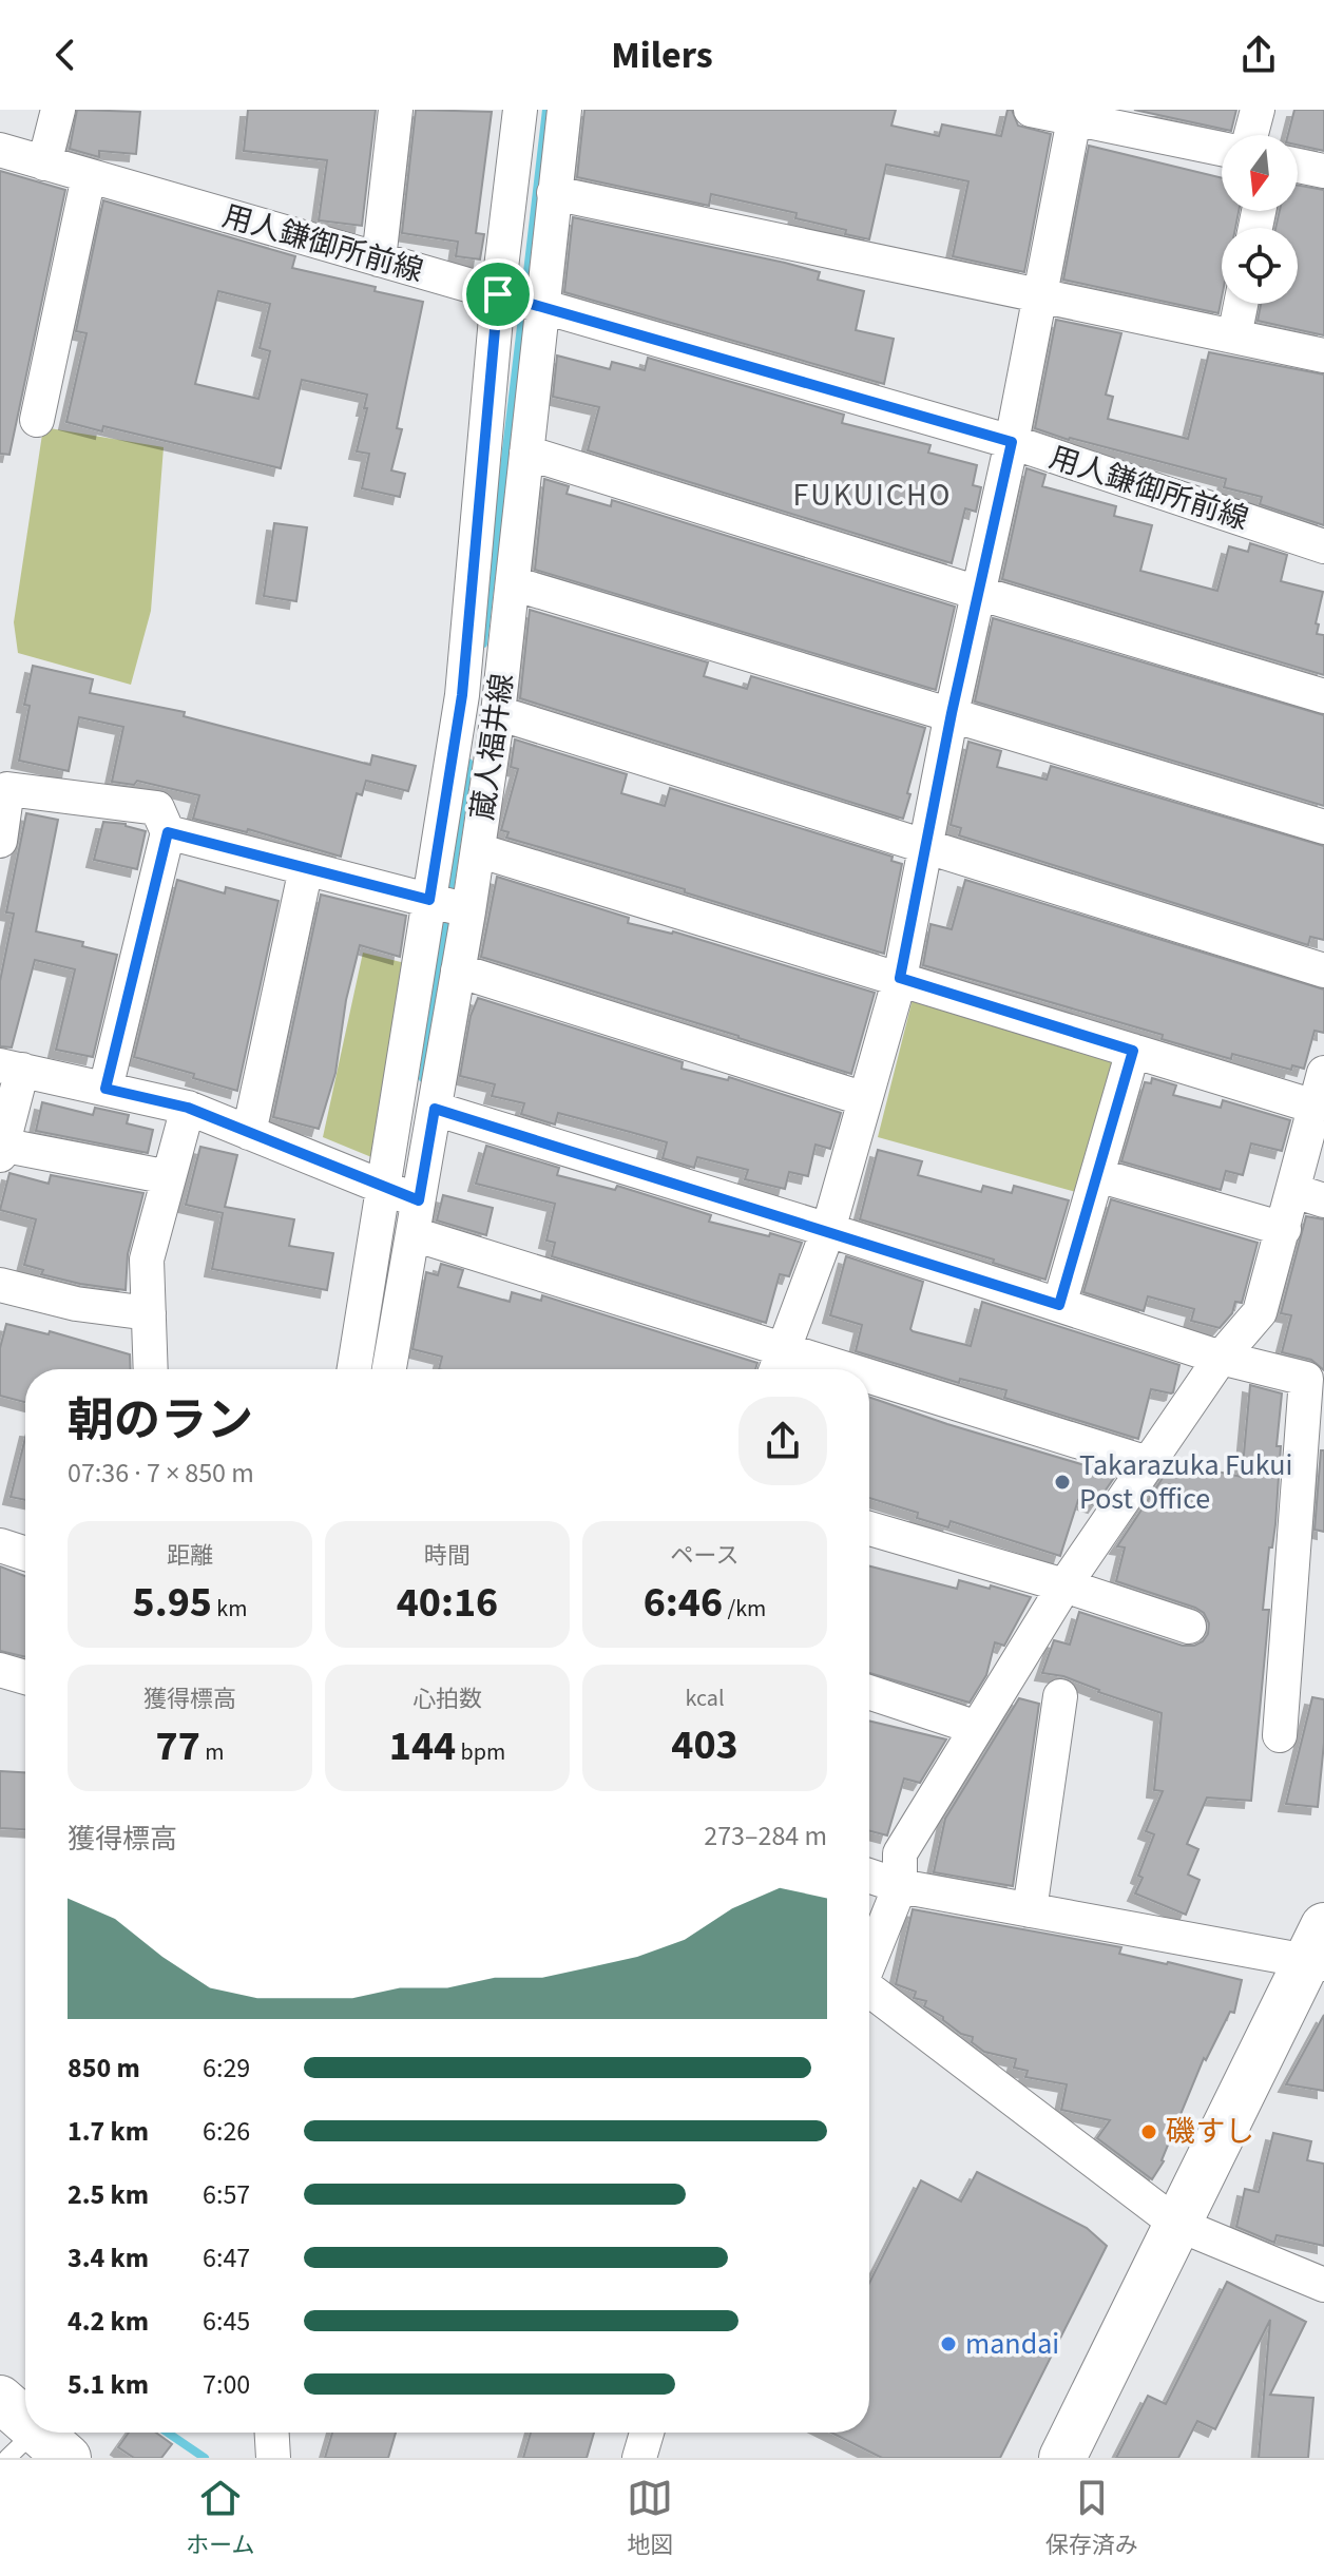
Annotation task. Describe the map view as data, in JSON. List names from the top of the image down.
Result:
{
  "streets": {
    "street": ["用人鎌御所前線", "蔵人福井線"]
  },
  "crossings": [
    ["用人鎌御所前線", "蔵人福井線"]
  ],
  "districts": ["FUKUICHO"],
  "places": ["Takarazuka Fukui Post Office", "磯すし", "mandai"],
  "north": "bottom",
  "page": {
    "header": "Milers",
    "heading": ["朝のラン", "07:36 · 7 × 850 m"],
    "stats": [
      ["距離", "5.95 km"],
      ["時間", "40:16"],
      ["ペース", "6:46 /km"],
      ["獲得標高", "77 m"],
      ["心拍数", "144 bpm"],
      ["kcal", "403"]
    ],
    "chart": ["獲得標高", "273–284 m"],
    "list": [
      {
        "name": "850 m",
        "note": "6:29"
      },
      {
        "name": "1.7 km",
        "note": "6:26"
      },
      {
        "name": "2.5 km",
        "note": "6:57"
      },
      {
        "name": "3.4 km",
        "note": "6:47"
      },
      {
        "name": "4.2 km",
        "note": "6:45"
      },
      {
        "name": "5.1 km",
        "note": "7:00"
      }
    ],
    "tabs": ["ホーム", "地図", "保存済み"]
  }
}
